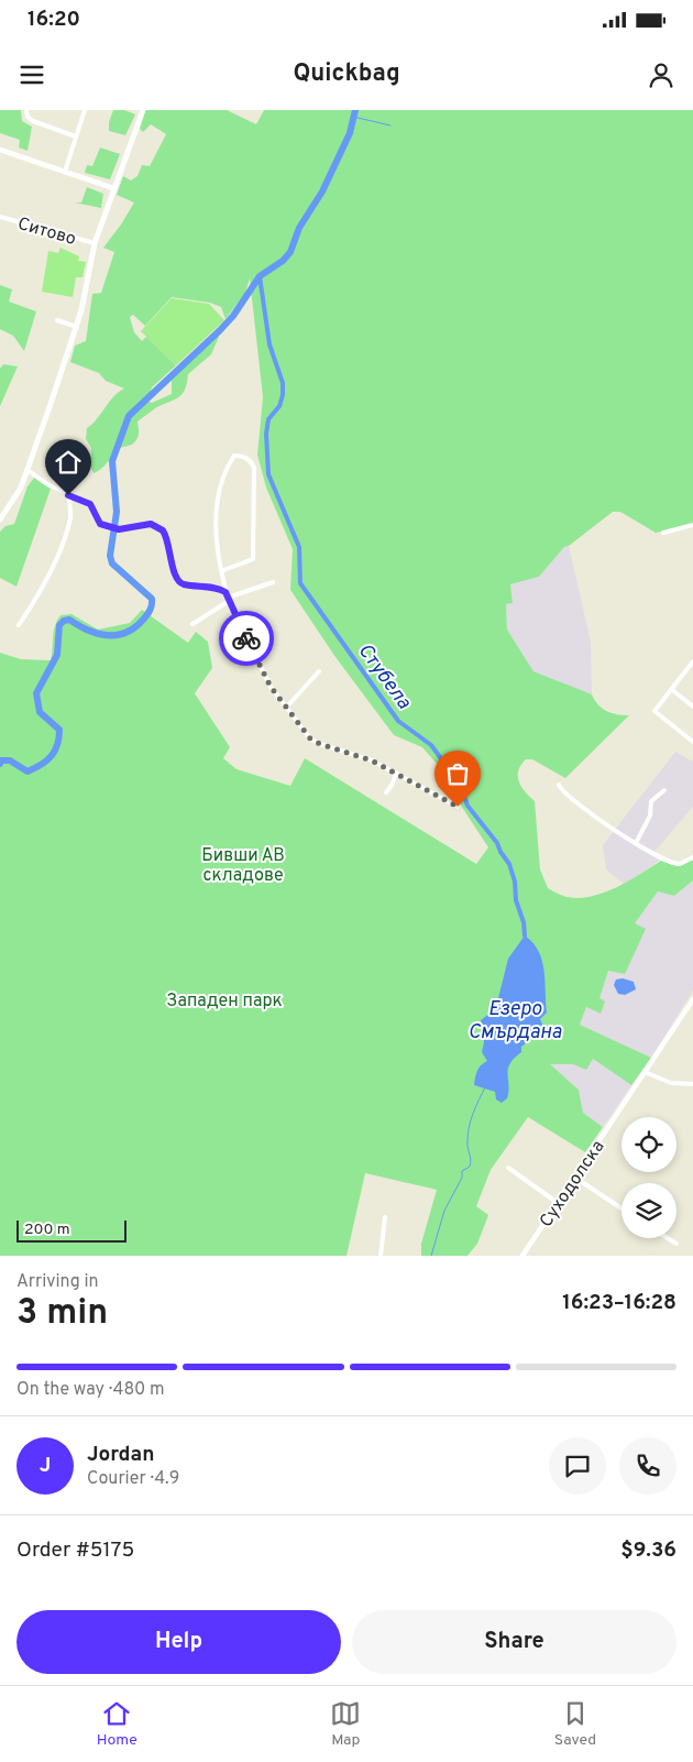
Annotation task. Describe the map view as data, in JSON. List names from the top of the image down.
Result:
{
  "streets": {
    "street": ["Ситово", "Суходолска"]
  },
  "water": ["Стубела", "Езеро Смърдана"],
  "parks": ["Бивши АВ складове", "Западен парк"],
  "scale_bar": "200 m",
  "page": {
    "status": "16:20",
    "header": "Quickbag",
    "scale": "200 m",
    "heading": ["3 min", "Arriving in", "16:23–16:28"],
    "panel": [
      "Jordan",
      "Courier · 4.9",
      "Order #5175",
      "$9.36"
    ],
    "bar": "On the way · 480 m",
    "round": "J",
    "buttons": ["Help", "Share"],
    "tabs": ["Home", "Map", "Saved"]
  }
}
